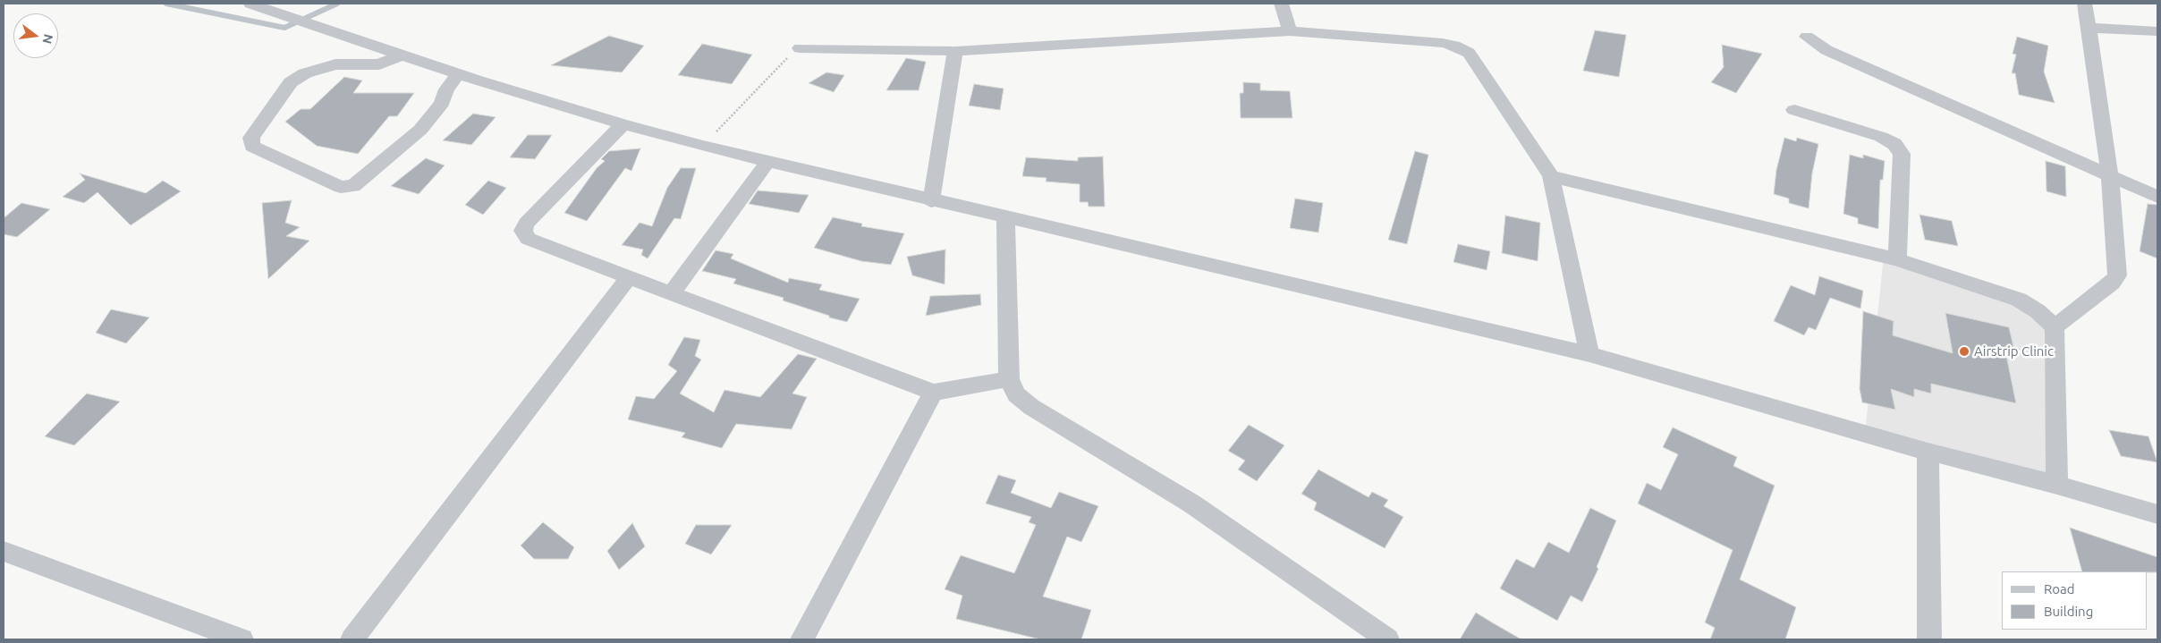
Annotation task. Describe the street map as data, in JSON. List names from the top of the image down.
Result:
{
  "places": ["Airstrip Clinic"],
  "legend": ["Road", "Building"],
  "north": "right"
}
